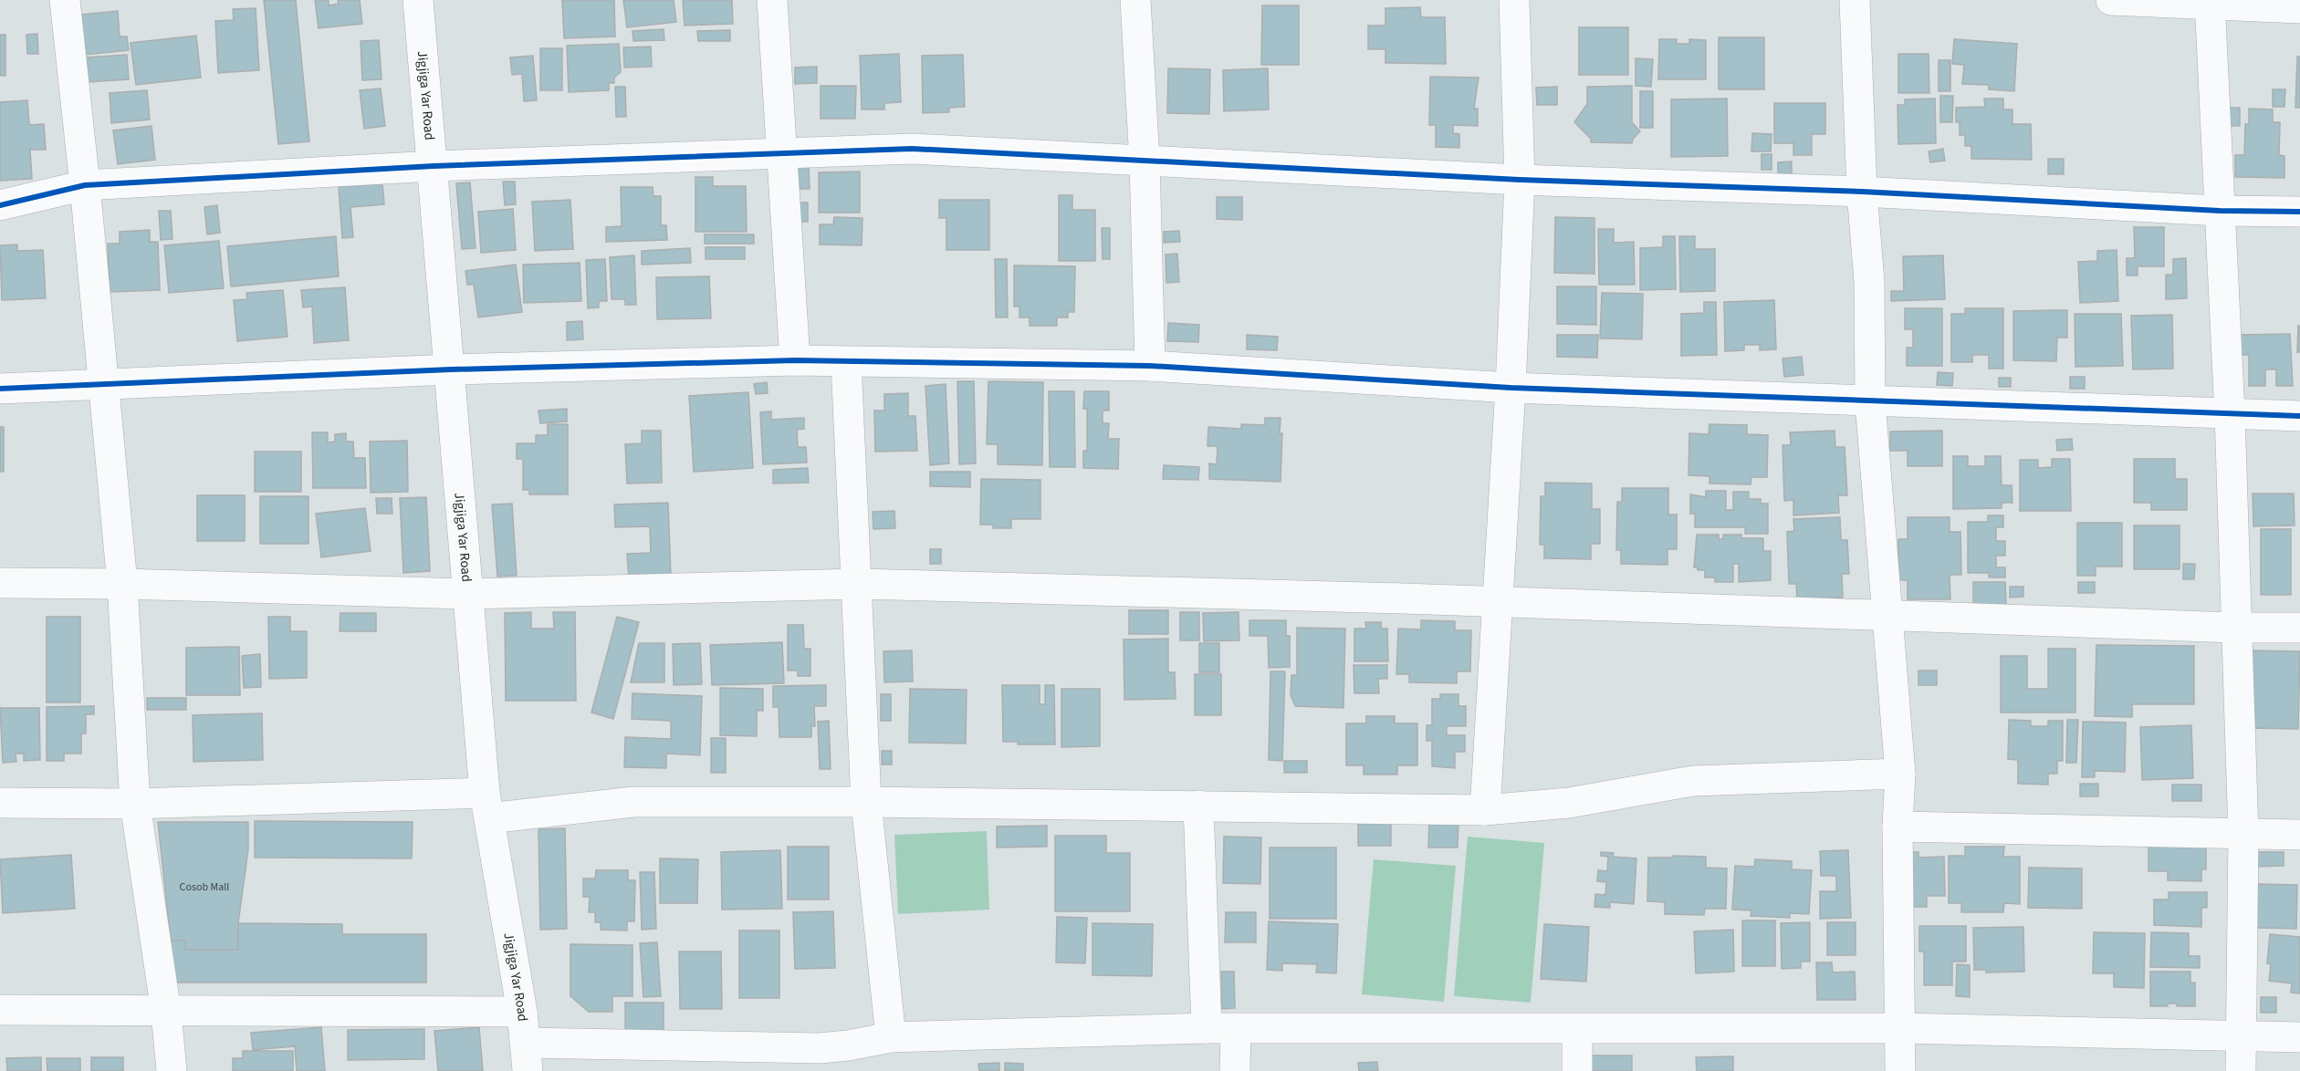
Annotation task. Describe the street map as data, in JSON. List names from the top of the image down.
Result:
{
  "streets": {
    "street": ["Jigjiga Yar Road"]
  },
  "house_numbers": ["Cosob Mall"]
}
